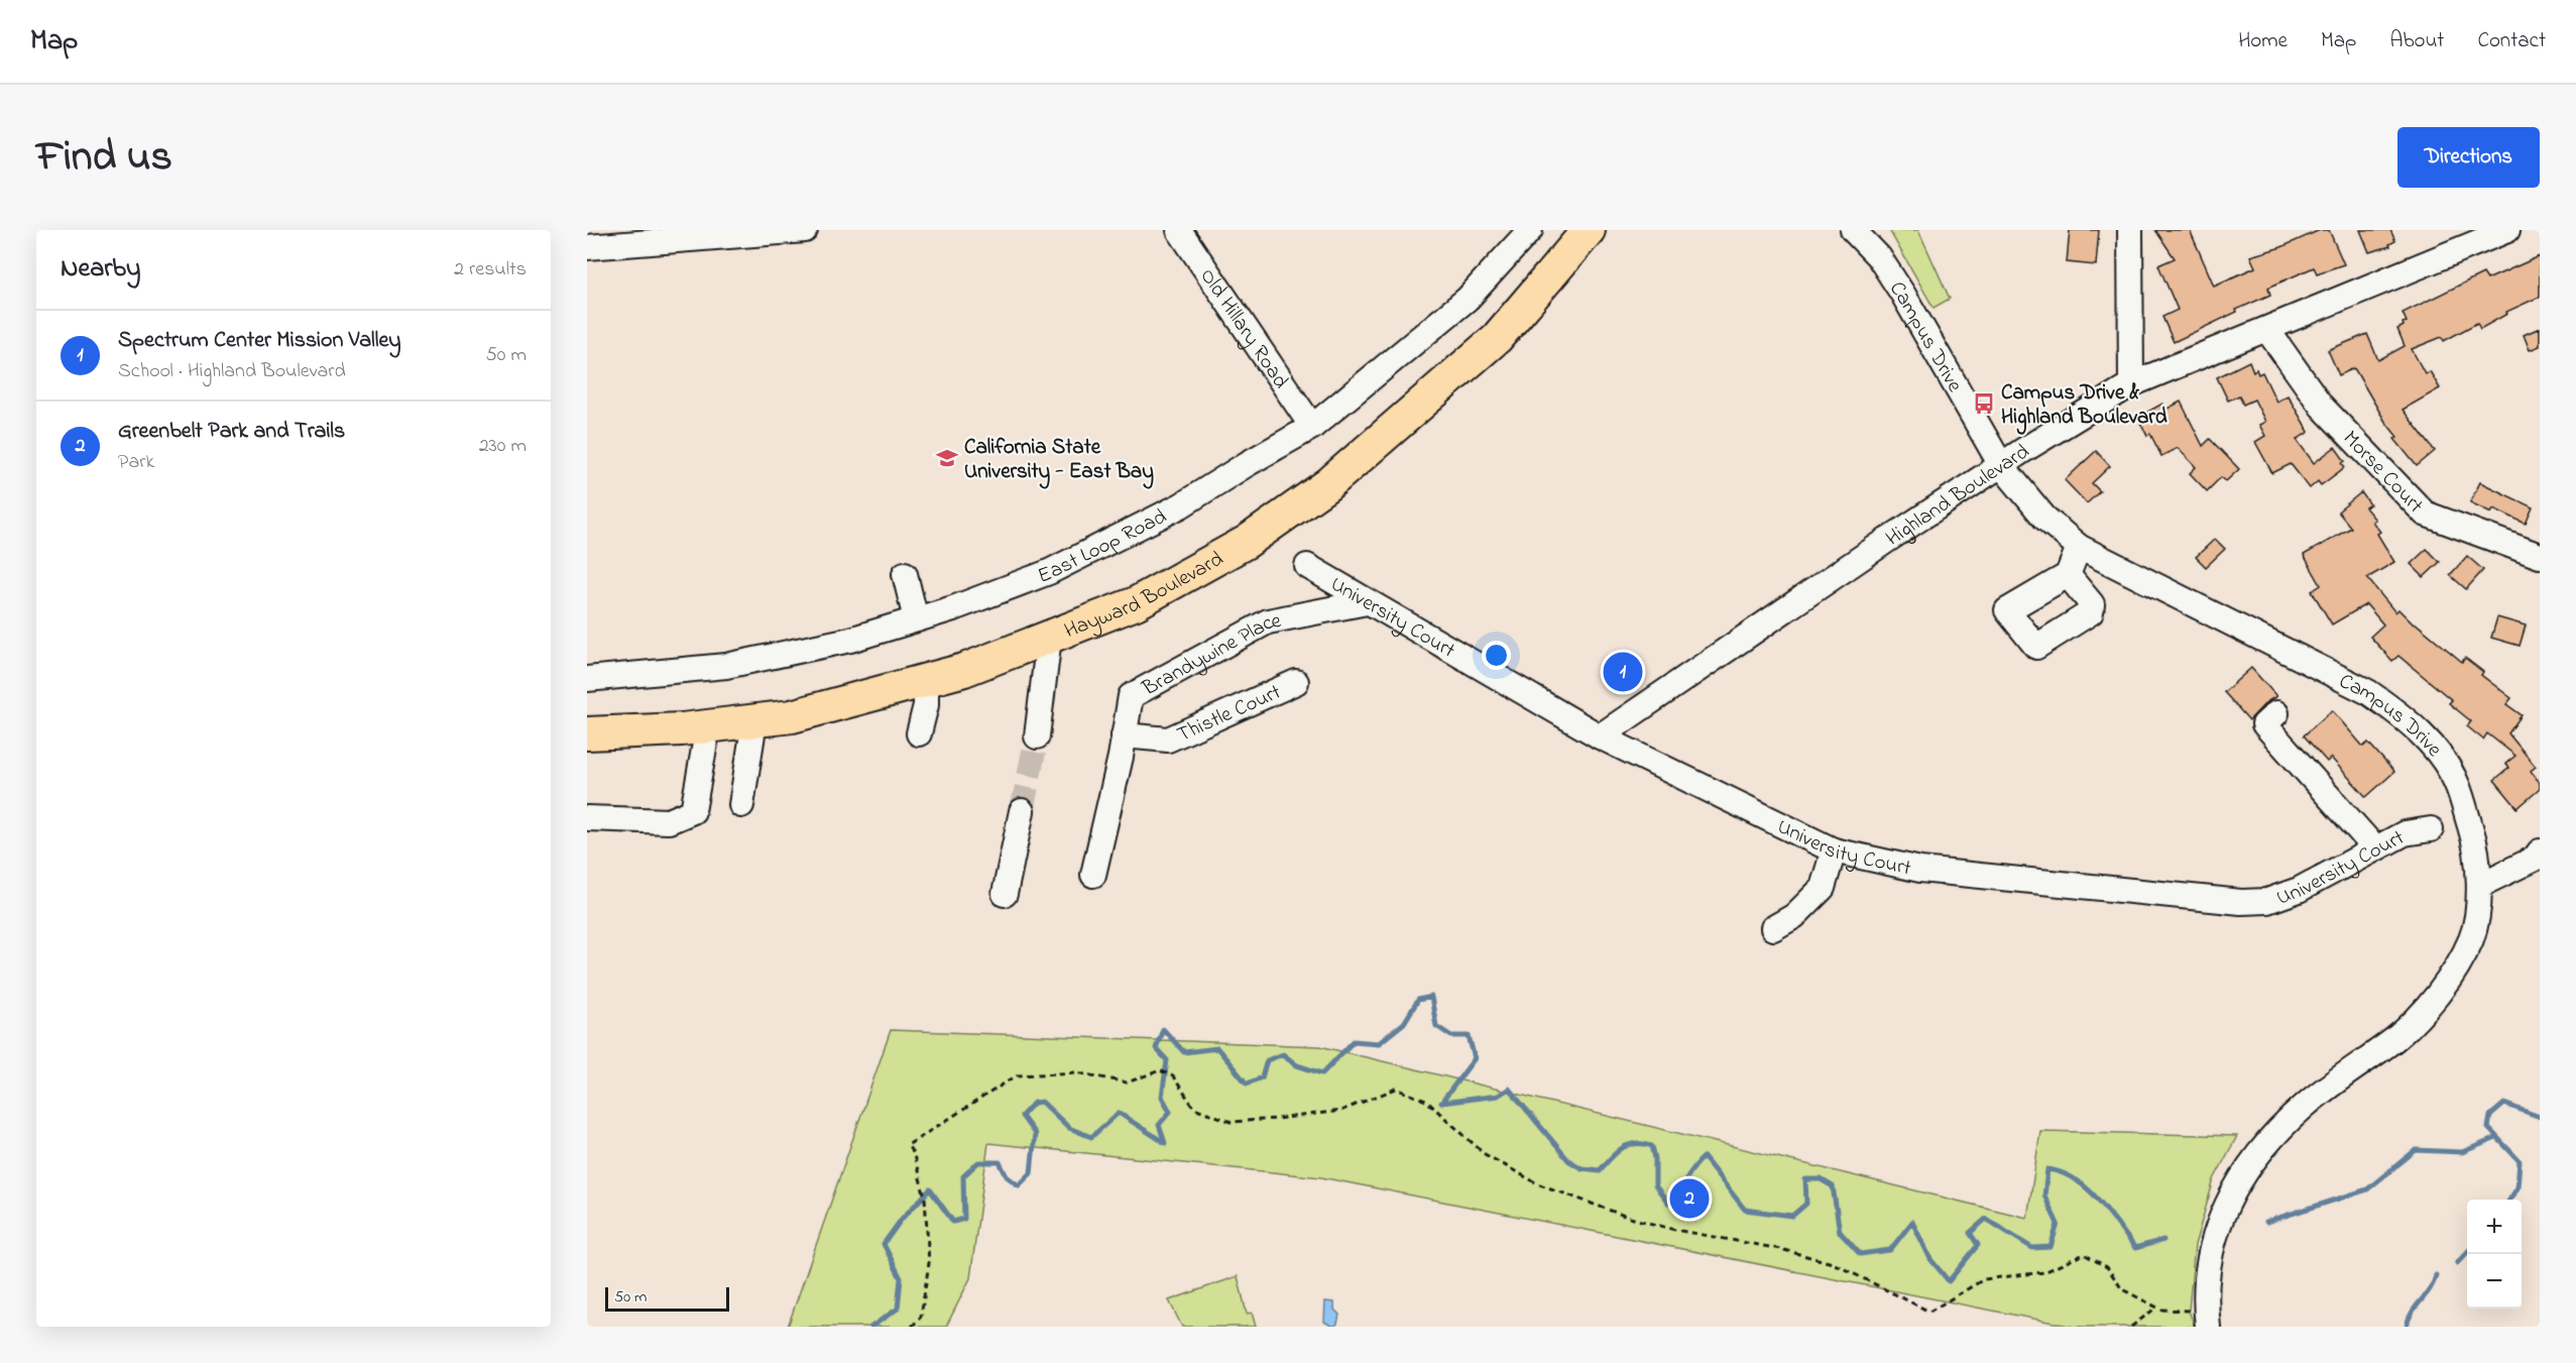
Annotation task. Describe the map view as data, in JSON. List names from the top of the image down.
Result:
{
  "streets": {
    "main road": ["Hayward Boulevard"],
    "street": [
      "Old Hillary Road",
      "Campus Drive",
      "Morse Court",
      "Highland Boulevard",
      "East Loop Road",
      "University Court",
      "Brandywine Place",
      "Thistle Court"
    ]
  },
  "crossings": [
    ["Old Hillary Road", "East Loop Road"],
    ["Campus Drive", "Highland Boulevard"],
    ["Morse Court", "Highland Boulevard"],
    ["Highland Boulevard", "University Court"],
    ["University Court", "Brandywine Place"],
    ["Brandywine Place", "Thistle Court"]
  ],
  "places": {
    "bus stop": ["Campus Drive & Highland Boulevard"],
    "school or university": ["California State University - East Bay"]
  },
  "scale_bar": "50 m",
  "page": {
    "header": "Map",
    "nav": [
      "Home",
      "Map",
      "About",
      "Contact"
    ],
    "title": "Find us",
    "buttons": "Directions",
    "heading": ["Nearby", "2 results"],
    "list": [
      {
        "mark": "1",
        "name": "Spectrum Center Mission Valley",
        "note": "School · Highland Boulevard",
        "value": "50 m"
      },
      {
        "mark": "2",
        "name": "Greenbelt Park and Trails",
        "note": "Park",
        "value": "230 m"
      }
    ],
    "pins": ["1", "2"],
    "map_buttons": ["+", "−"],
    "scale": "50 m"
  }
}
